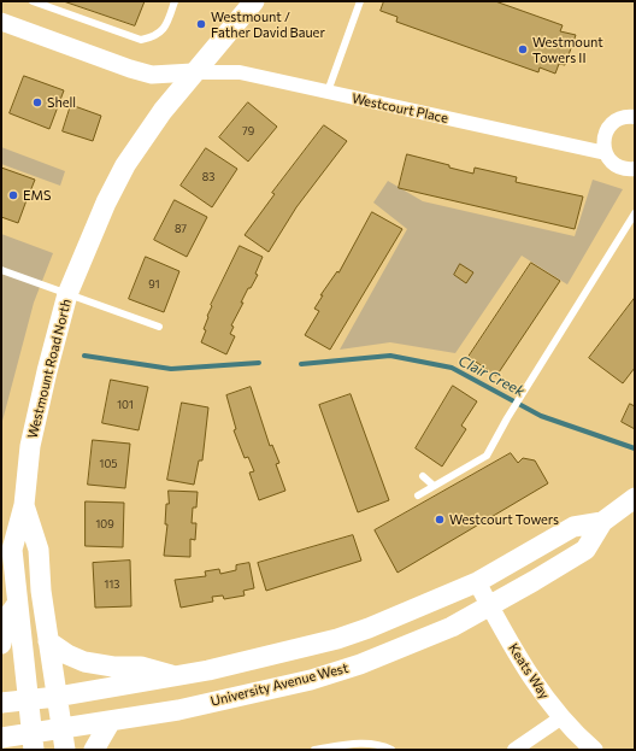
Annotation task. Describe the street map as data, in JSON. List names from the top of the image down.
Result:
{
  "streets": {
    "main road": ["Westmount Road North", "University Avenue West"],
    "street": ["Westcourt Place", "Keats Way"]
  },
  "crossings": [
    ["Westcourt Place", "Westmount Road North"],
    ["Westmount Road North", "University Avenue West"],
    ["Keats Way", "University Avenue West"]
  ],
  "water": ["Clair Creek"],
  "places": [
    "Westmount / Father David Bauer",
    "Westmount Towers II",
    "Shell",
    "EMS",
    "Westcourt Towers"
  ],
  "house_numbers": [
    "79",
    "83",
    "87",
    "91",
    "101",
    "105",
    "109",
    "113"
  ]
}
